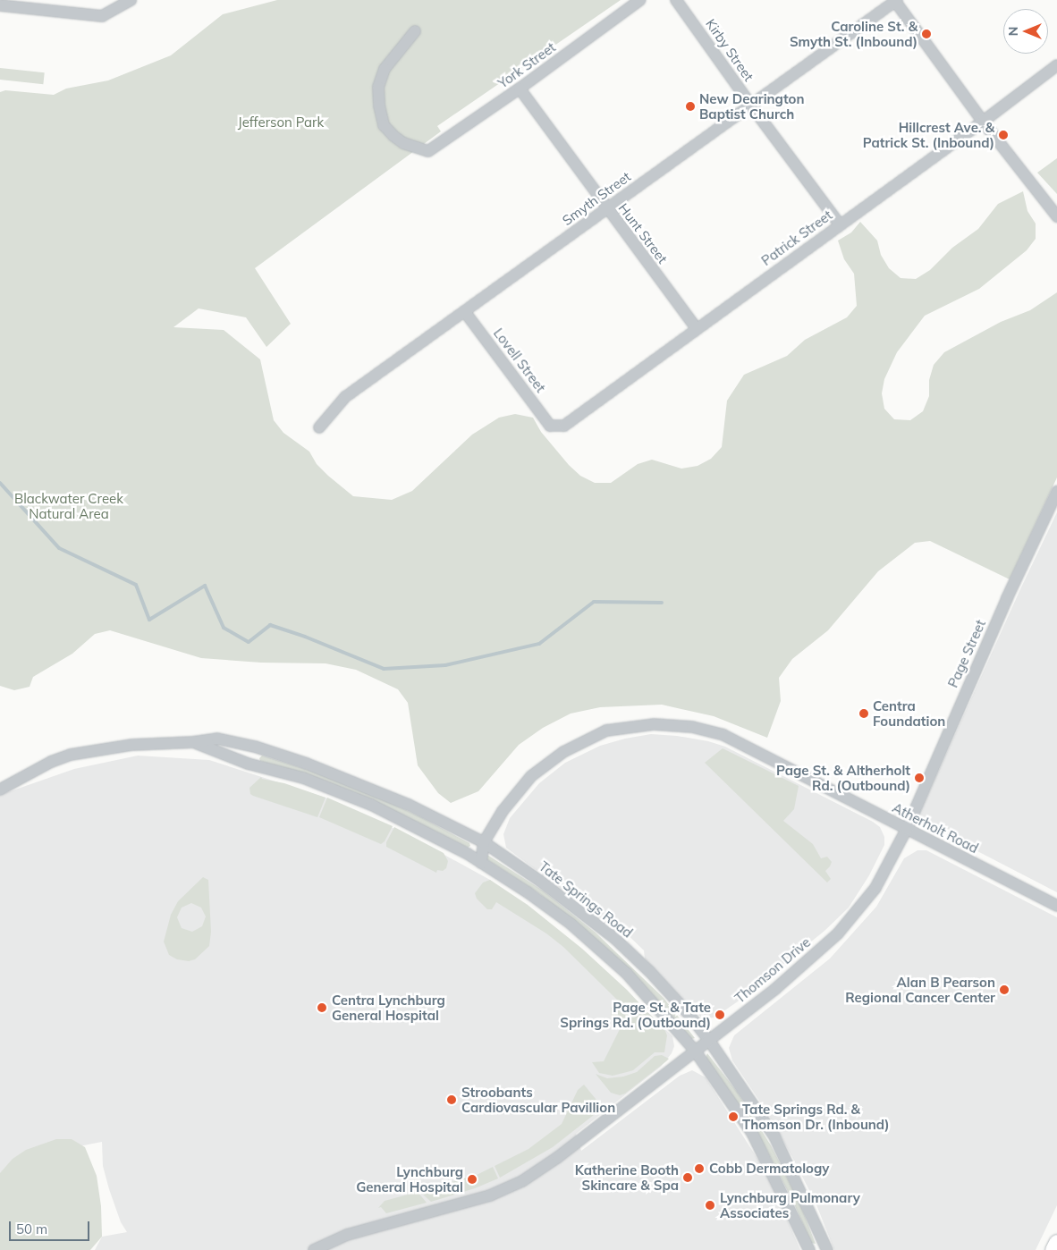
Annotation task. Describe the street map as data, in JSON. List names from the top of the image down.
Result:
{
  "streets": {
    "street": [
      "Kirby Street",
      "York Street",
      "Smyth Street",
      "Hunt Street",
      "Patrick Street",
      "Lovell Street",
      "Page Street",
      "Atherholt Road",
      "Tate Springs Road",
      "Thomson Drive"
    ]
  },
  "crossings": [
    ["Kirby Street", "Smyth Street"],
    ["Kirby Street", "Patrick Street"],
    ["York Street", "Hunt Street"],
    ["Smyth Street", "Hunt Street"],
    ["Smyth Street", "Lovell Street"],
    ["Hunt Street", "Patrick Street"],
    ["Patrick Street", "Lovell Street"],
    ["Page Street", "Atherholt Road"],
    ["Page Street", "Thomson Drive"],
    ["Atherholt Road", "Tate Springs Road"],
    ["Atherholt Road", "Thomson Drive"],
    ["Tate Springs Road", "Thomson Drive"]
  ],
  "parks": ["Jefferson Park", "Blackwater Creek Natural Area"],
  "places": [
    "Caroline St. & Smyth St. (Inbound)",
    "New Dearington Baptist Church",
    "Hillcrest Ave. & Patrick St. (Inbound)",
    "Centra Foundation",
    "Page St. & Altherholt Rd. (Outbound)",
    "Alan B Pearson Regional Cancer Center",
    "Centra Lynchburg General Hospital",
    "Page St. & Tate Springs Rd. (Outbound)",
    "Stroobants Cardiovascular Pavillion",
    "Tate Springs Rd. & Thomson Dr. (Inbound)",
    "Cobb Dermatology",
    "Katherine Booth Skincare & Spa",
    "Lynchburg General Hospital",
    "Lynchburg Pulmonary Associates"
  ],
  "scale_bar": "50 m",
  "north": "left"
}
